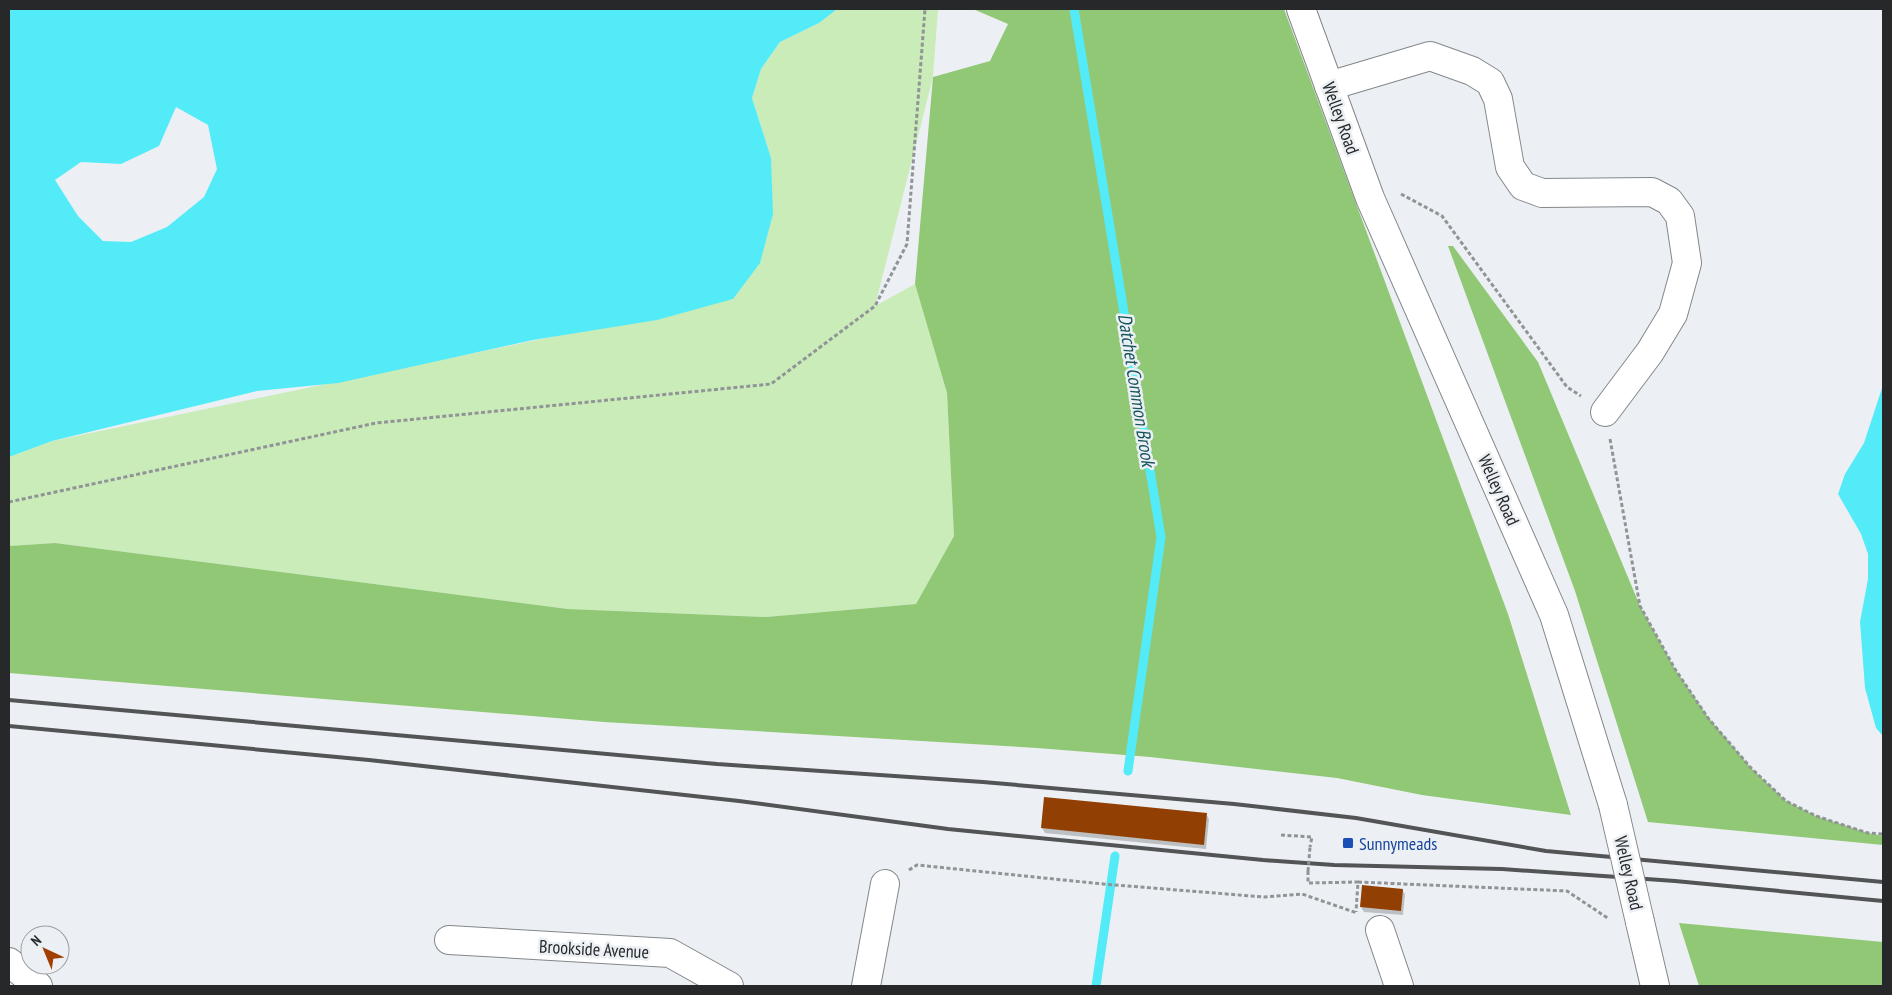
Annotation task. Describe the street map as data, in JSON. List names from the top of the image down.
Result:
{
  "streets": {
    "main road": ["Welley Road", "Brookside Avenue"]
  },
  "water": ["Datchet Common Brook"],
  "places": {
    "transit": ["Sunnymeads"]
  },
  "north": "top left"
}
